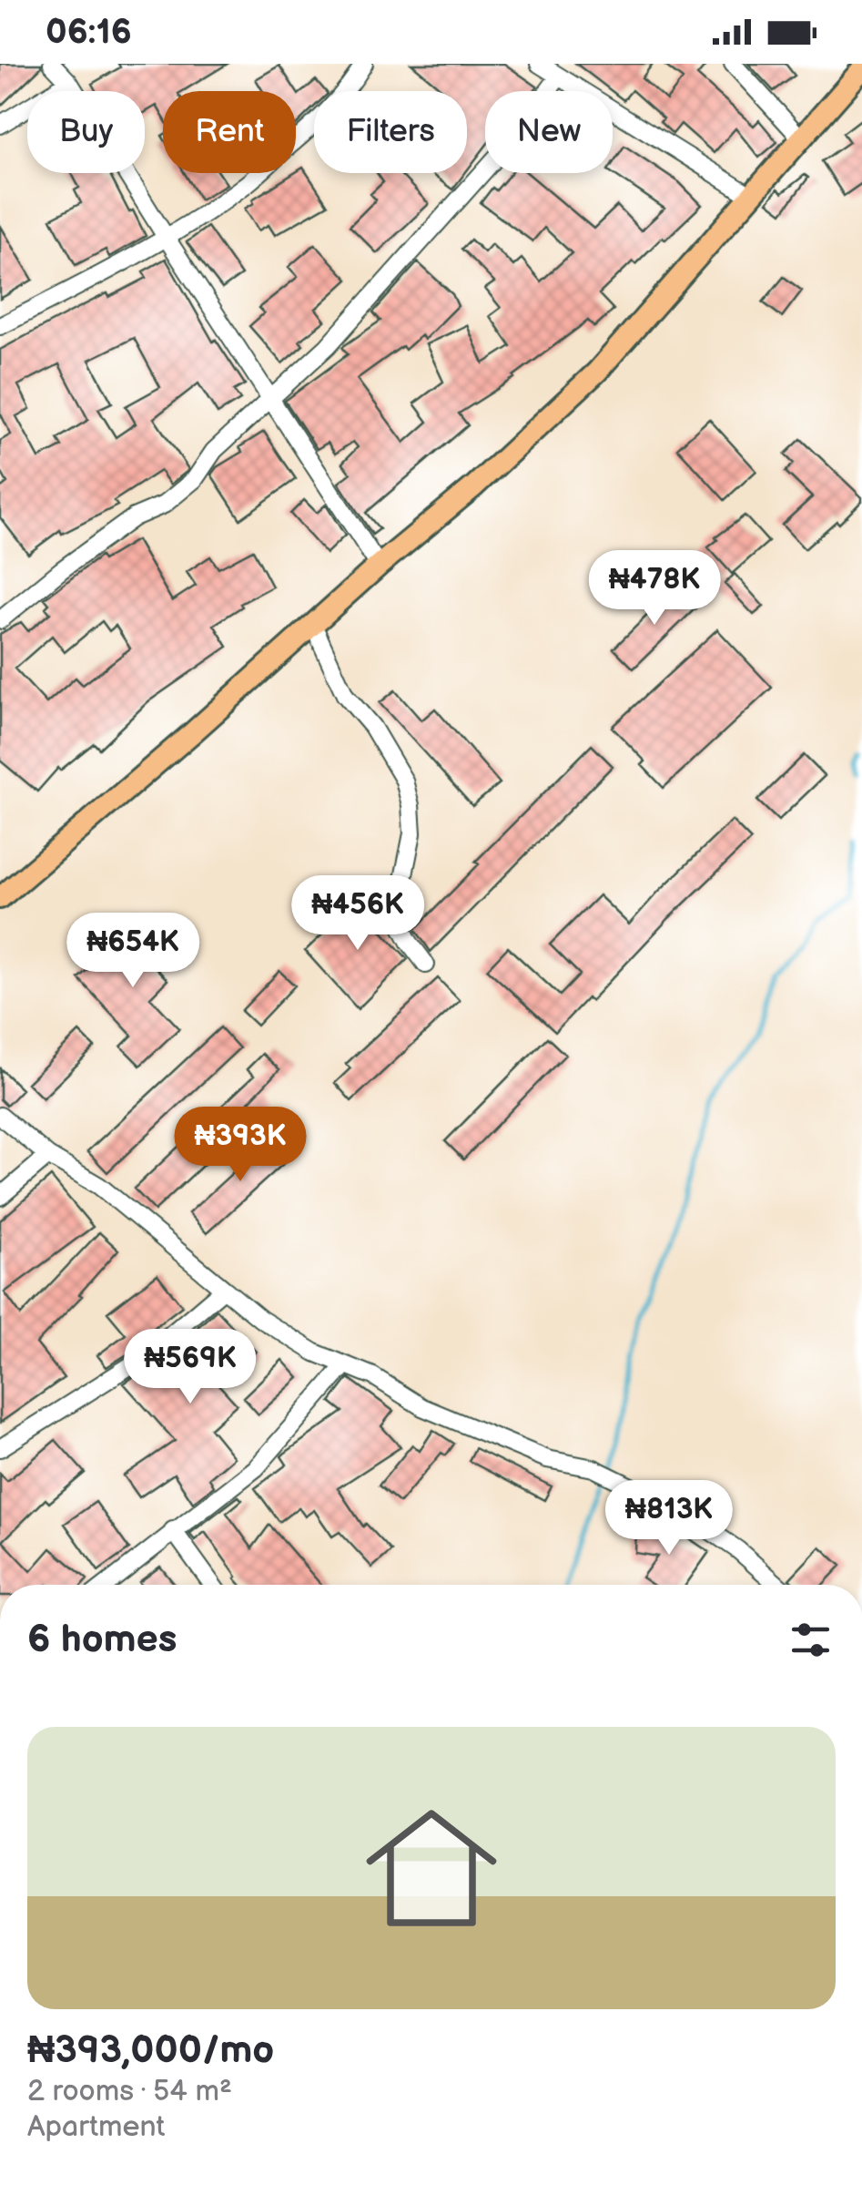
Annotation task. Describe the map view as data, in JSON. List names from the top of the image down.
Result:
{
  "page": {
    "status": "06:16",
    "chip": [
      "Buy",
      "Rent",
      "Filters",
      "New"
    ],
    "price": [
      "₦478K",
      "₦456K",
      "₦654K",
      "₦393K",
      "₦569K",
      "₦813K"
    ],
    "heading": "6 homes",
    "list": [
      {
        "name": "₦393,000/mo",
        "note": "2 rooms · 54 m² · Apartment"
      }
    ]
  }
}
